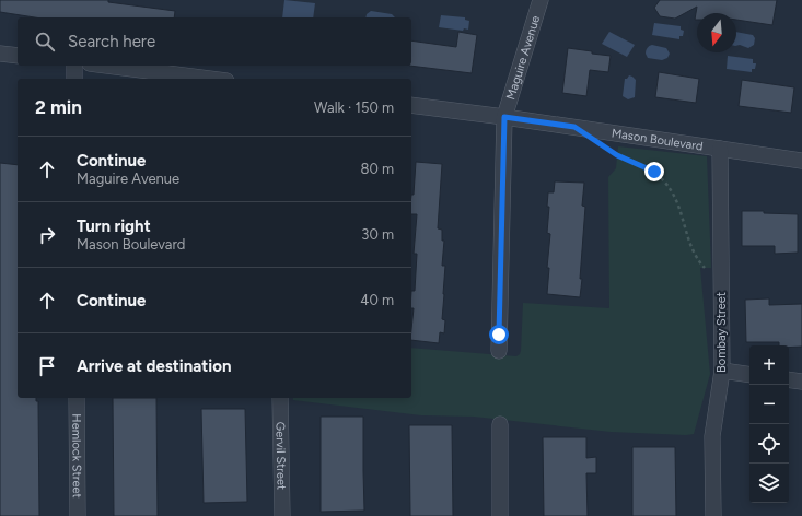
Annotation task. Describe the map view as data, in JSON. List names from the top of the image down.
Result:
{
  "streets": {
    "street": [
      "Maguire Avenue",
      "Mason Boulevard",
      "Bombay Street",
      "Hemlock Street",
      "Gervil Street"
    ]
  },
  "crossings": [
    ["Maguire Avenue", "Mason Boulevard"],
    ["Mason Boulevard", "Bombay Street"]
  ],
  "north": "bottom",
  "page": {
    "search": "Search here",
    "heading": ["2 min", "Walk · 150 m"],
    "list": [
      ["Continue", "Maguire Avenue", "80 m"],
      ["Turn right", "Mason Boulevard", "30 m"],
      ["Continue", "40 m"],
      "Arrive at destination"
    ],
    "map_buttons": ["+", "−"]
  }
}
